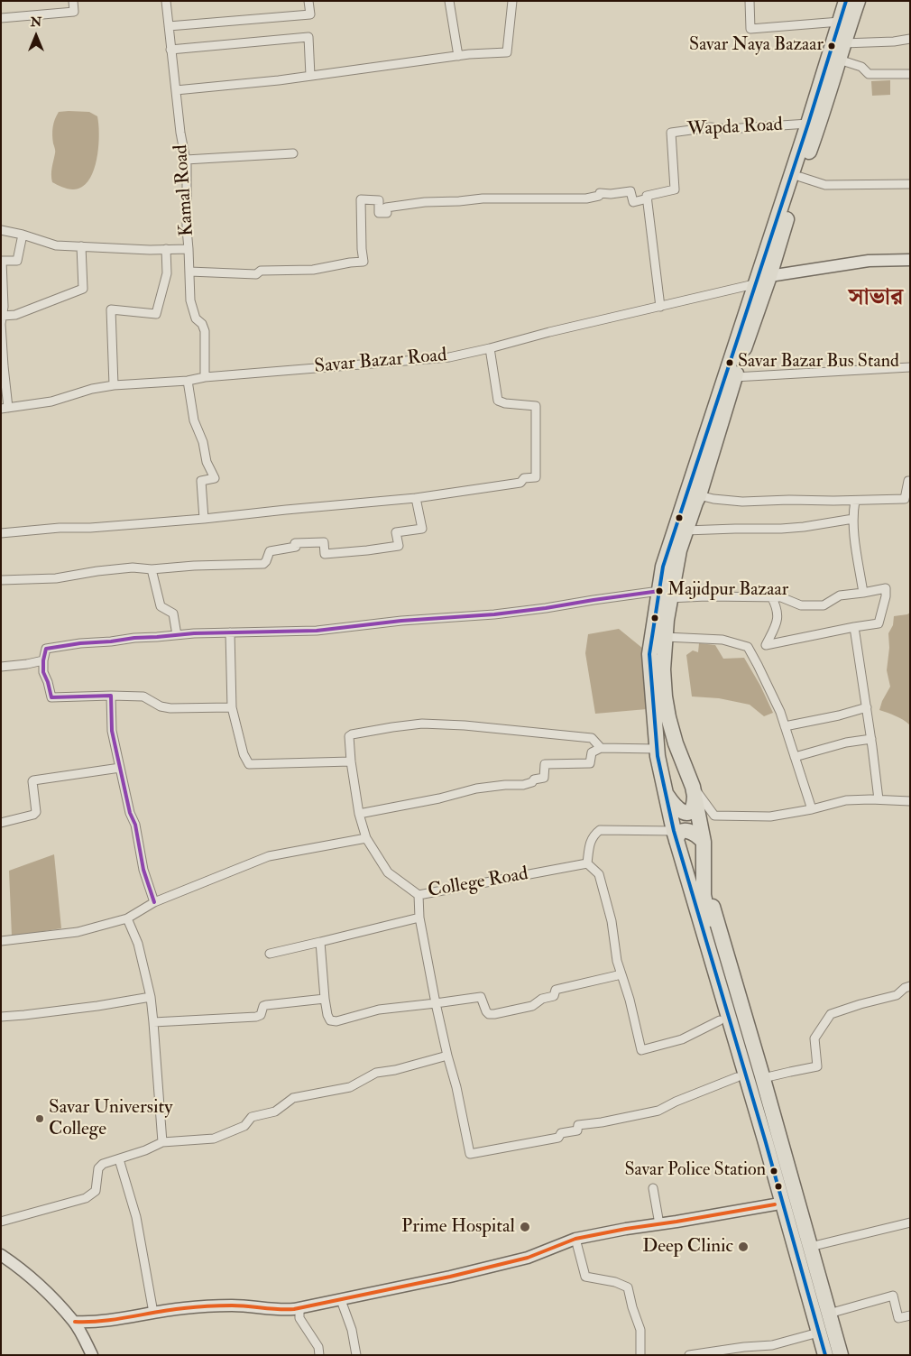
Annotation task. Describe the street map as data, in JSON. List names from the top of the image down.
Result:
{
  "streets": {
    "street": [
      "Wapda Road",
      "Kamal Road",
      "Savar Bazar Road",
      "College Road"
    ]
  },
  "crossings": [
    ["Kamal Road", "Savar Bazar Road"]
  ],
  "districts": ["সাভার"],
  "places": [
    "Savar Naya Bazaar",
    "Savar Bazar Bus Stand",
    "Majidpur Bazaar",
    "Savar University College",
    "Savar Police Station",
    "Prime Hospital",
    "Deep Clinic"
  ],
  "north": "top"
}
